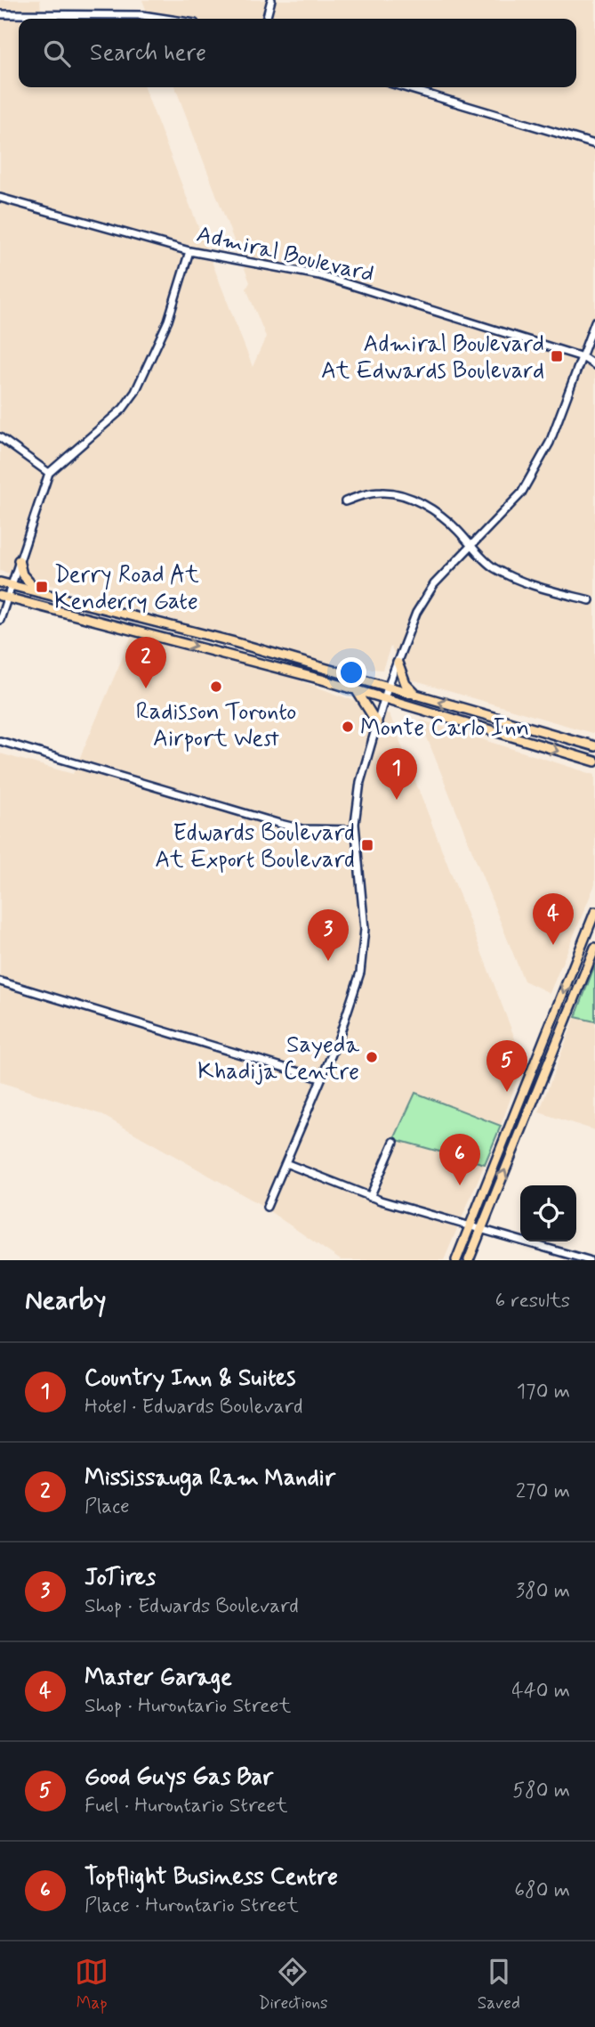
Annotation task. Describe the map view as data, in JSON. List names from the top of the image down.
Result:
{
  "streets": {
    "street": ["Admiral Boulevard"]
  },
  "places": {
    "transit": ["Admiral Boulevard At Edwards Boulevard", "Derry Road At Kenderry Gate", "Edwards Boulevard At Export Boulevard"],
    "other": ["Radisson Toronto Airport West", "Monte Carlo Inn", "Sayeda Khadija Centre"]
  },
  "page": {
    "search": "Search here",
    "pins": [
      "2",
      "1",
      "4",
      "3",
      "5",
      "6"
    ],
    "heading": ["Nearby", "6 results"],
    "list": [
      {
        "mark": "1",
        "name": "Country Inn & Suites",
        "note": "Hotel · Edwards Boulevard",
        "value": "170 m"
      },
      {
        "mark": "2",
        "name": "Mississauga Ram Mandir",
        "note": "Place",
        "value": "270 m"
      },
      {
        "mark": "3",
        "name": "JoTires",
        "note": "Shop · Edwards Boulevard",
        "value": "380 m"
      },
      {
        "mark": "4",
        "name": "Master Garage",
        "note": "Shop · Hurontario Street",
        "value": "440 m"
      },
      {
        "mark": "5",
        "name": "Good Guys Gas Bar",
        "note": "Fuel · Hurontario Street",
        "value": "580 m"
      },
      {
        "mark": "6",
        "name": "Topflight Business Centre",
        "note": "Place · Hurontario Street",
        "value": "680 m"
      }
    ],
    "nav": ["Map", "Directions", "Saved"]
  }
}
